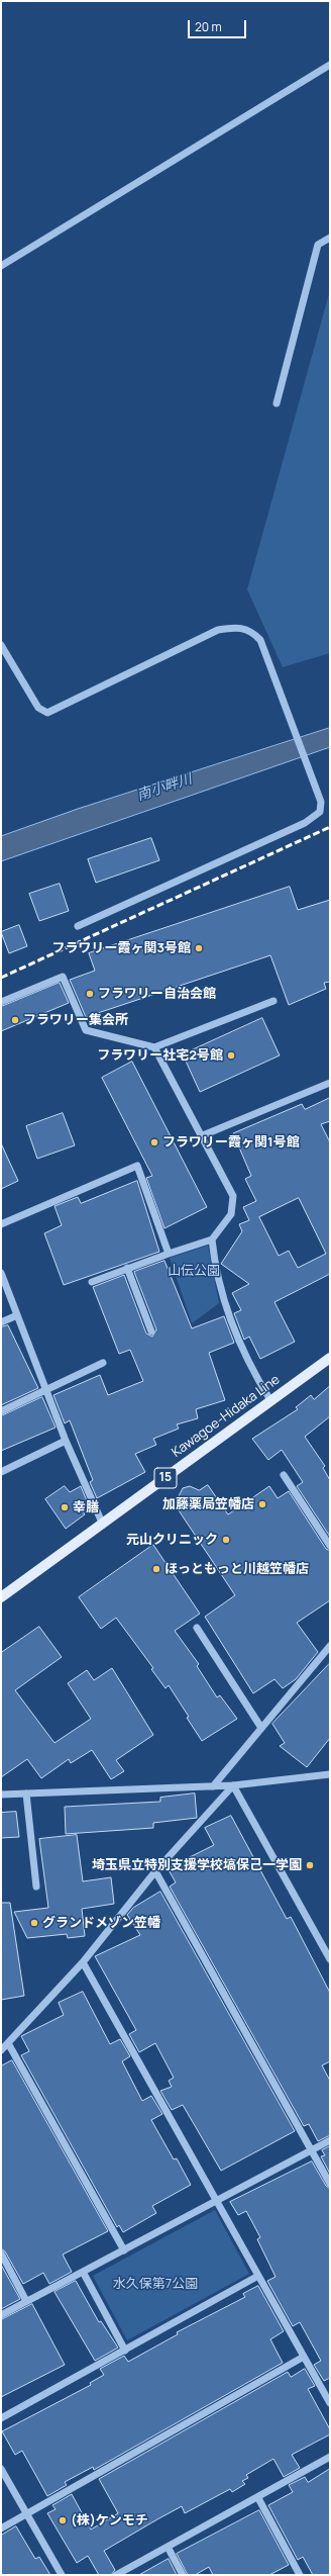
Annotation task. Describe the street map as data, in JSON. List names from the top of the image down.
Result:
{
  "streets": {
    "main road": ["Kawagoe-Hidaka Line", "15"]
  },
  "water": ["南小畔川"],
  "parks": ["山伝公園", "水久保第7公園"],
  "places": [
    "フラワリー霞ヶ関3号館",
    "フラワリー自治会館",
    "フラワリー集会所",
    "フラワリー社宅2号館",
    "フラワリー霞ヶ関1号館",
    "加藤薬局笠幡店",
    "幸膳",
    "元山クリニック",
    "ほっともっと川越笠幡店",
    "埼玉県立特別支援学校塙保己一学園",
    "グランドメゾン笠幡",
    "(株)ケンモチ"
  ],
  "scale_bar": "20 m"
}
